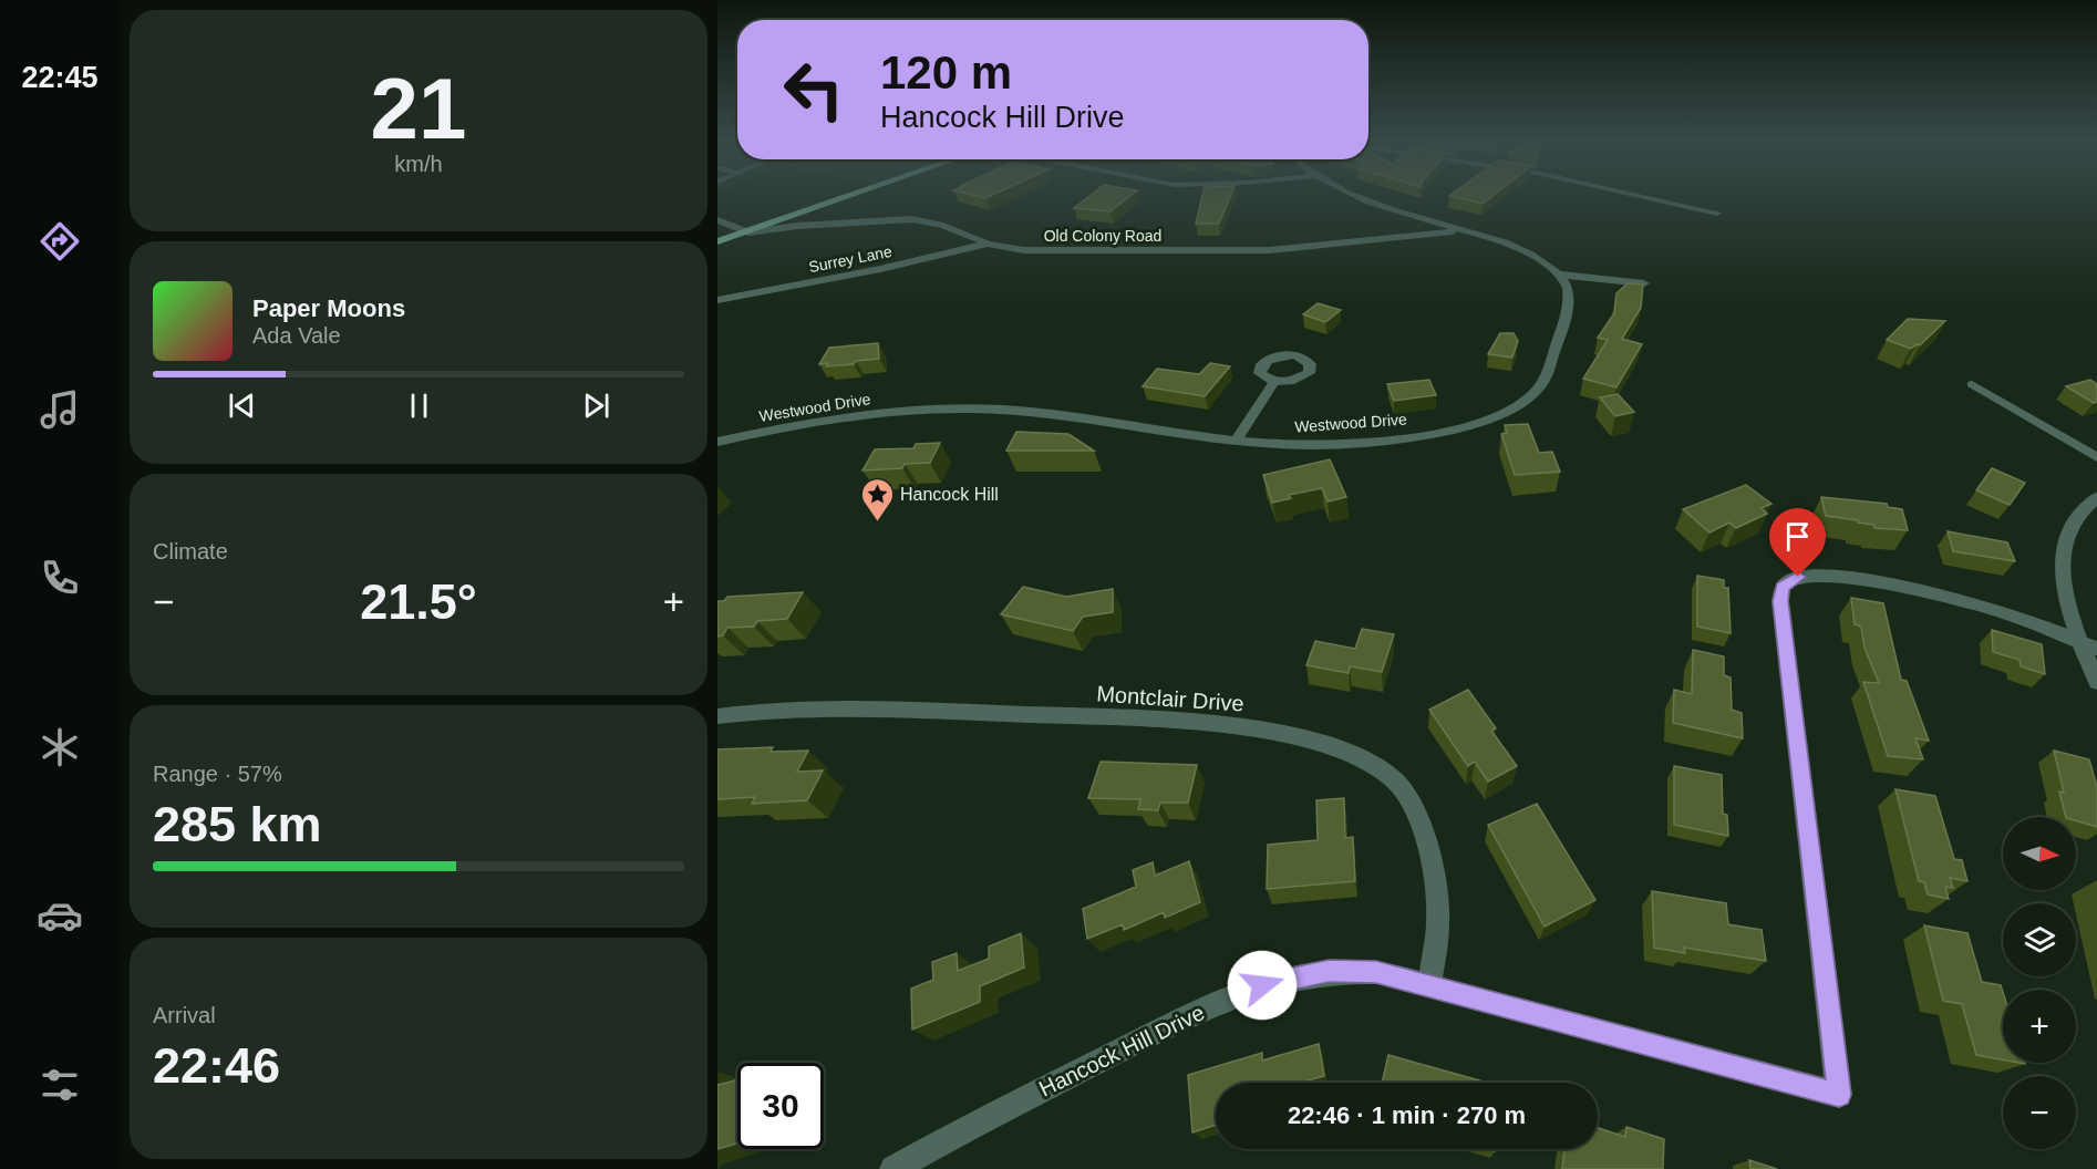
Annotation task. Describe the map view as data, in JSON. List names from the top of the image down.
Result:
{
  "streets": {
    "street": [
      "Old Colony Road",
      "Surrey Lane",
      "Westwood Drive",
      "Montclair Drive",
      "Hancock Hill Drive"
    ]
  },
  "crossings": [
    ["Old Colony Road", "Surrey Lane"],
    ["Montclair Drive", "Hancock Hill Drive"]
  ],
  "places": {
    "place": ["Hancock Hill"]
  },
  "north": "right",
  "page": {
    "tabs": "22:45",
    "tile": [
      ["21", "km/h"],
      "Climate",
      ["Range · 57%", "285 km"],
      ["Arrival", "22:46"]
    ],
    "turn": ["120 m", "Hancock Hill Drive"],
    "song": ["Paper Moons", "Ada Vale"],
    "heat": ["−", "21.5°", "+"],
    "map_buttons": ["+", "−"],
    "limit": "30",
    "trip": "22:46 · 1 min · 270 m"
  }
}
